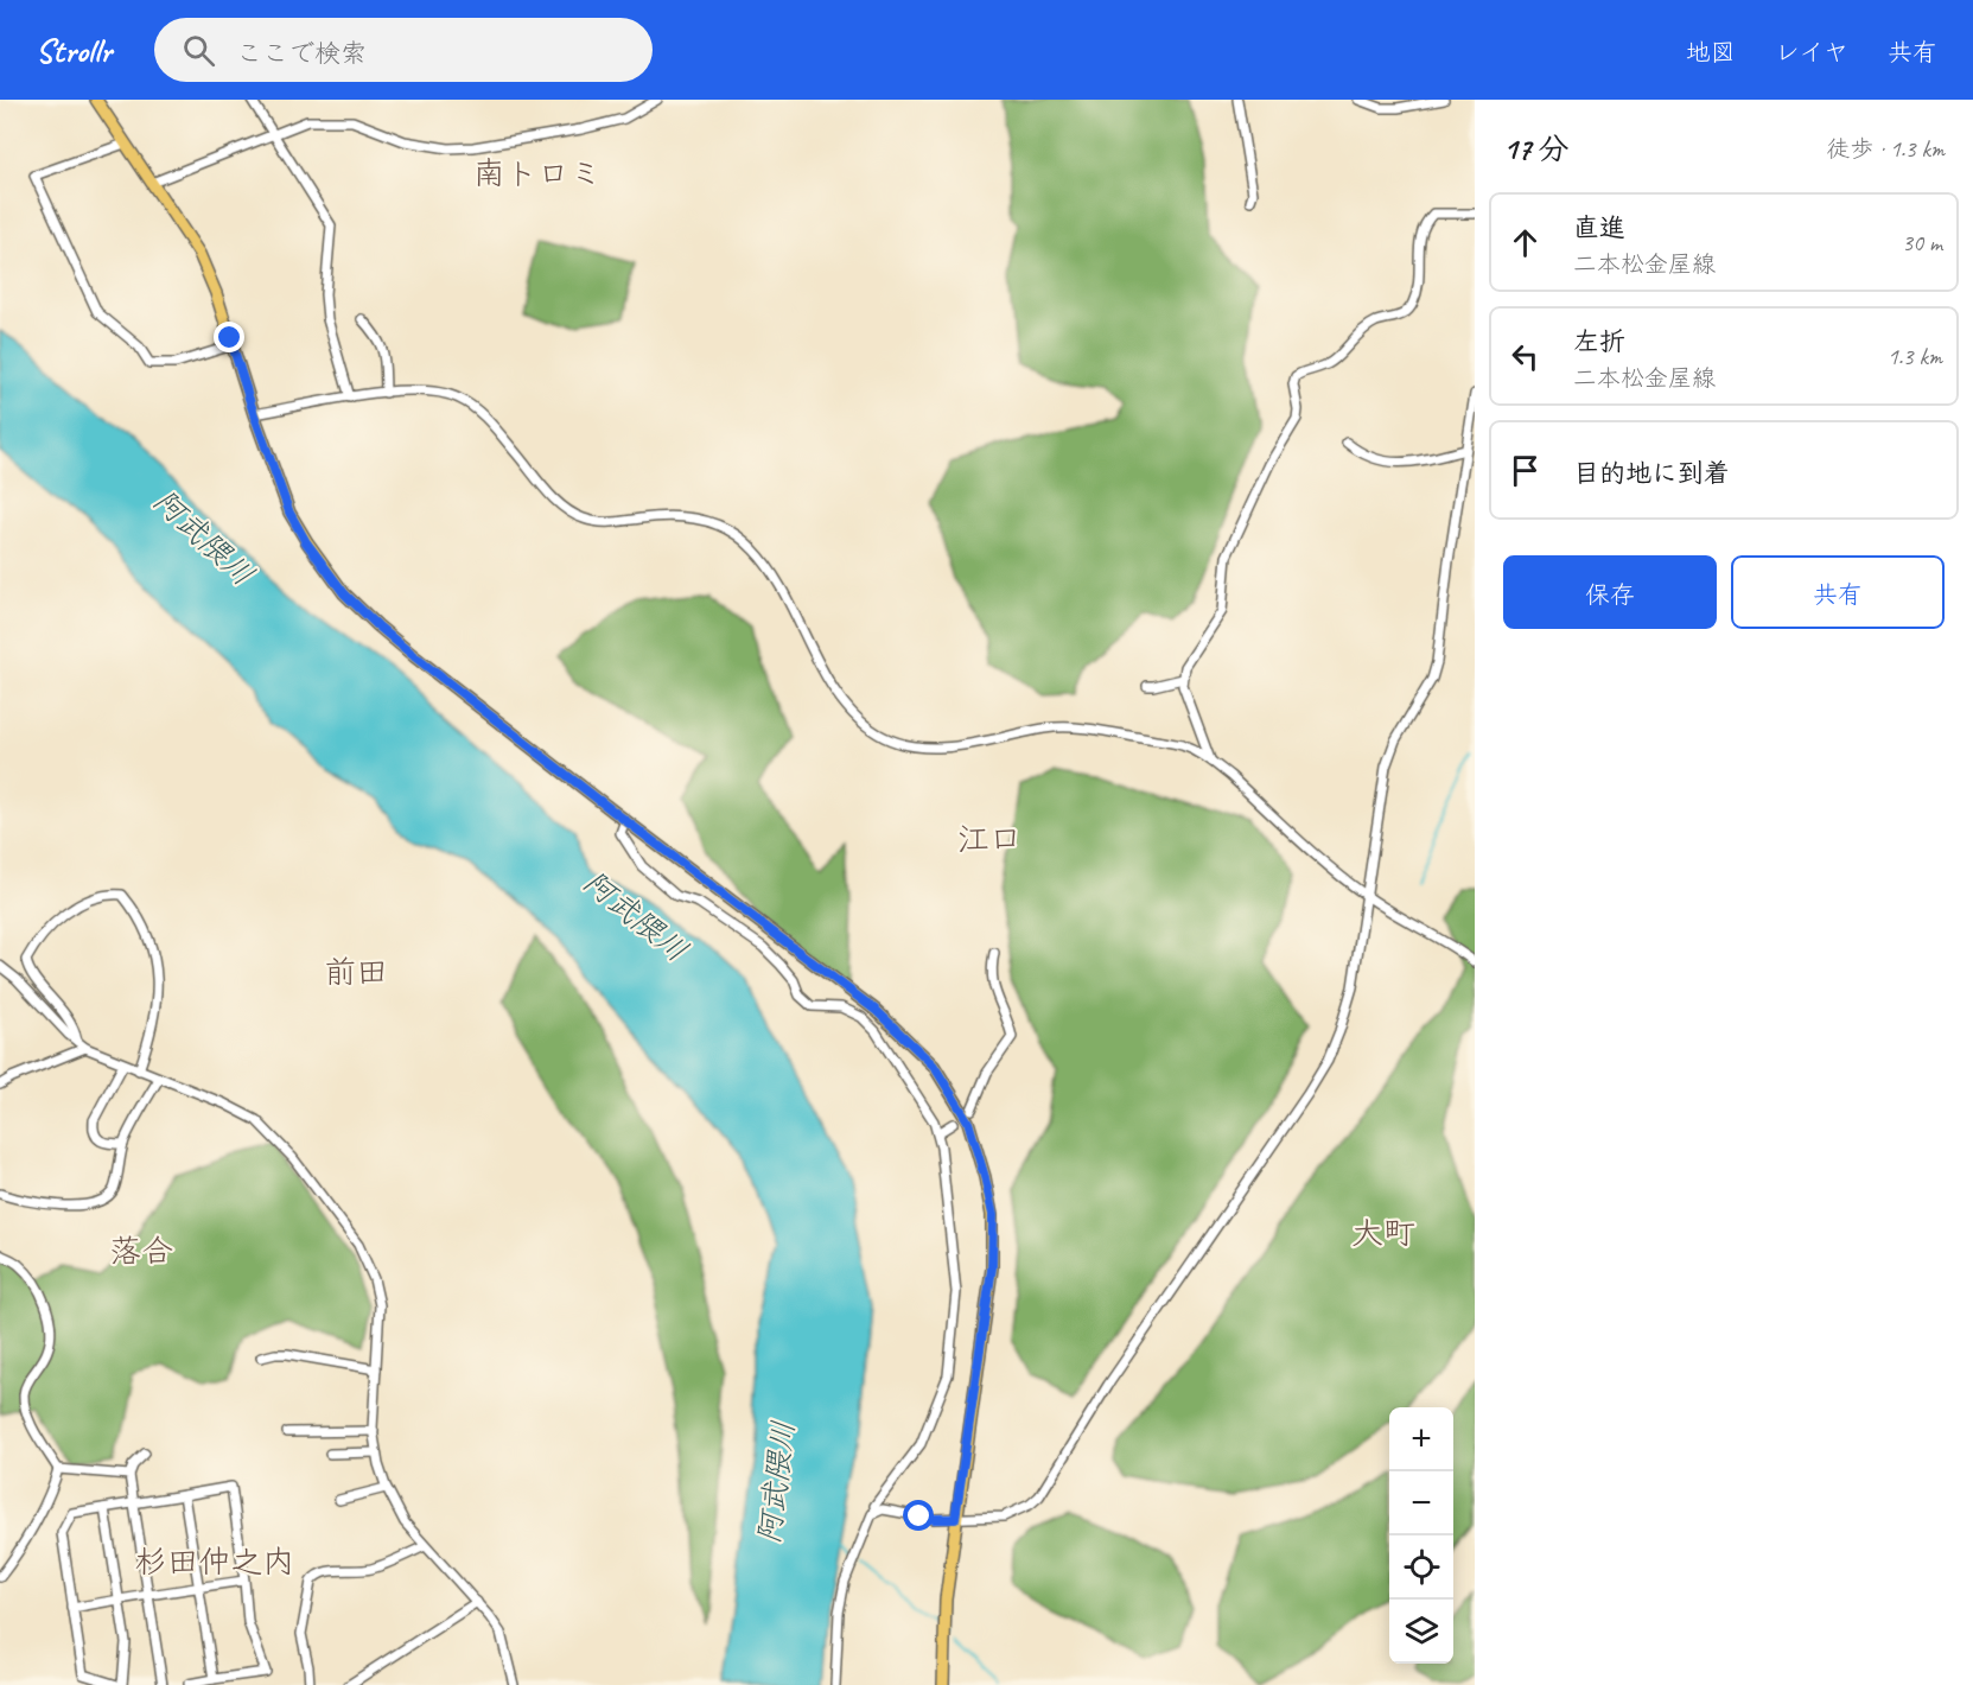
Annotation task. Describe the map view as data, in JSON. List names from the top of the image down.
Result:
{
  "districts": [
    "南トロミ",
    "江口",
    "前田",
    "大町",
    "落合",
    "杉田仲之内"
  ],
  "water": ["阿武隈川"],
  "page": {
    "header": "Strollr",
    "search": "ここで検索",
    "nav": ["地図", "レイヤ", "共有"],
    "heading": ["17 分", "徒歩 · 1.3 km"],
    "list": [
      ["直進", "二本松金屋線", "30 m"],
      ["左折", "二本松金屋線", "1.3 km"],
      "目的地に到着"
    ],
    "buttons": ["保存", "共有"],
    "map_buttons": ["+", "−"]
  }
}
